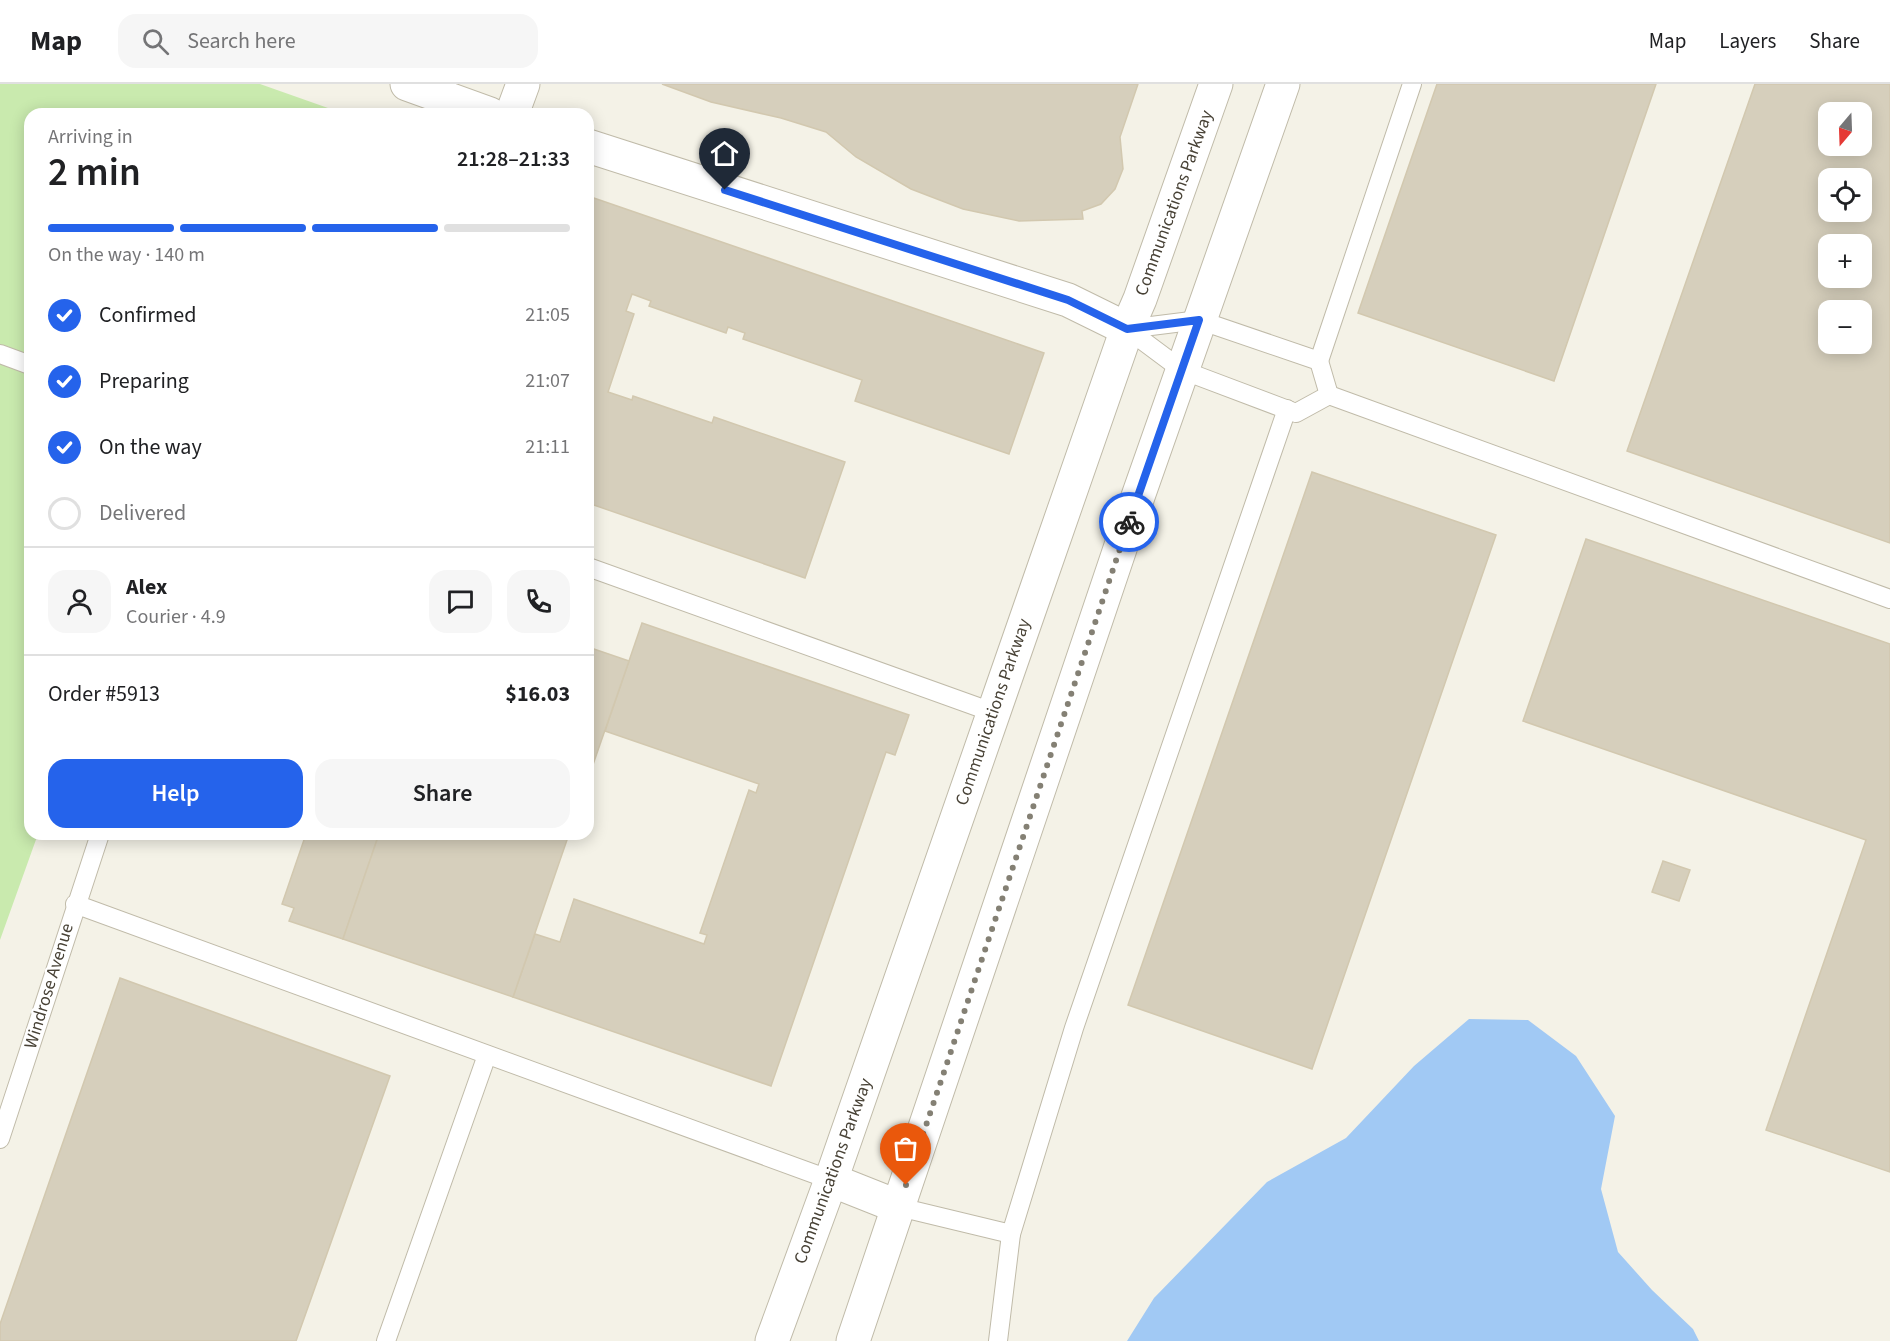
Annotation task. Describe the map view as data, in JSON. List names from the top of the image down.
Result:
{
  "streets": {
    "street": ["Communications Parkway"],
    "lane": ["Windrose Avenue"]
  },
  "north": "bottom",
  "page": {
    "header": "Map",
    "search": "Search here",
    "nav": ["Map", "Layers", "Share"],
    "map_buttons": ["+", "−"],
    "heading": ["2 min", "Arriving in", "21:28–21:33"],
    "panel": [
      "Alex",
      "Courier · 4.9",
      "Order #5913",
      "$16.03"
    ],
    "bar": "On the way · 140 m",
    "list": [
      ["Confirmed", "21:05"],
      ["Preparing", "21:07"],
      ["On the way", "21:11"],
      "Delivered"
    ],
    "buttons": ["Help", "Share"]
  }
}
